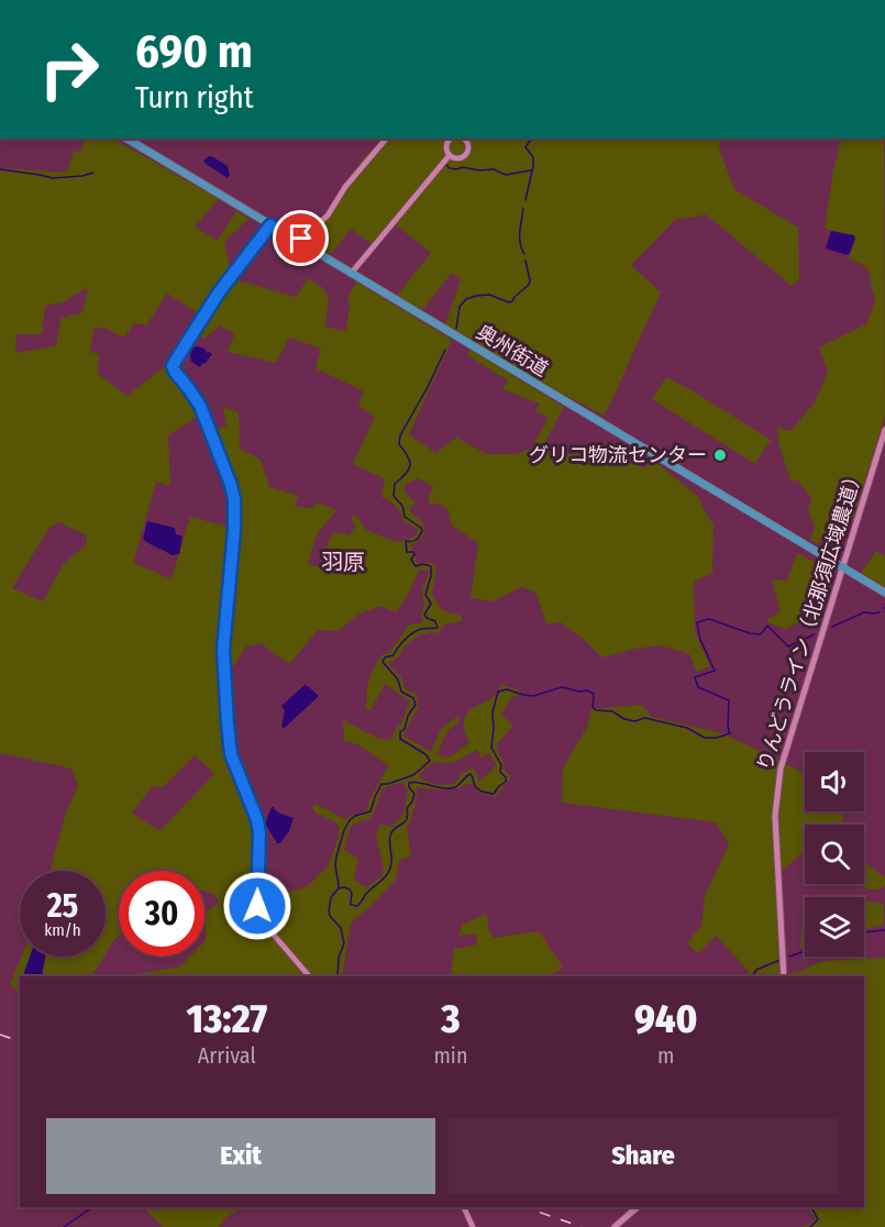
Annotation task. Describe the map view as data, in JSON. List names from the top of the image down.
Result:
{
  "streets": {
    "highway": ["奥州街道"],
    "street": ["りんどうライン（北那須広域農道）"]
  },
  "crossings": [
    ["奥州街道", "りんどうライン（北那須広域農道）"]
  ],
  "districts": ["羽原"],
  "places": ["グリコ物流センター"],
  "page": {
    "turn": ["690 m", "Turn right"],
    "speed": "25 km/h",
    "limit": "30",
    "eta": [
      "13:27",
      "Arrival",
      "3",
      "min",
      "940",
      "m"
    ],
    "buttons": ["Exit", "Share"]
  }
}
